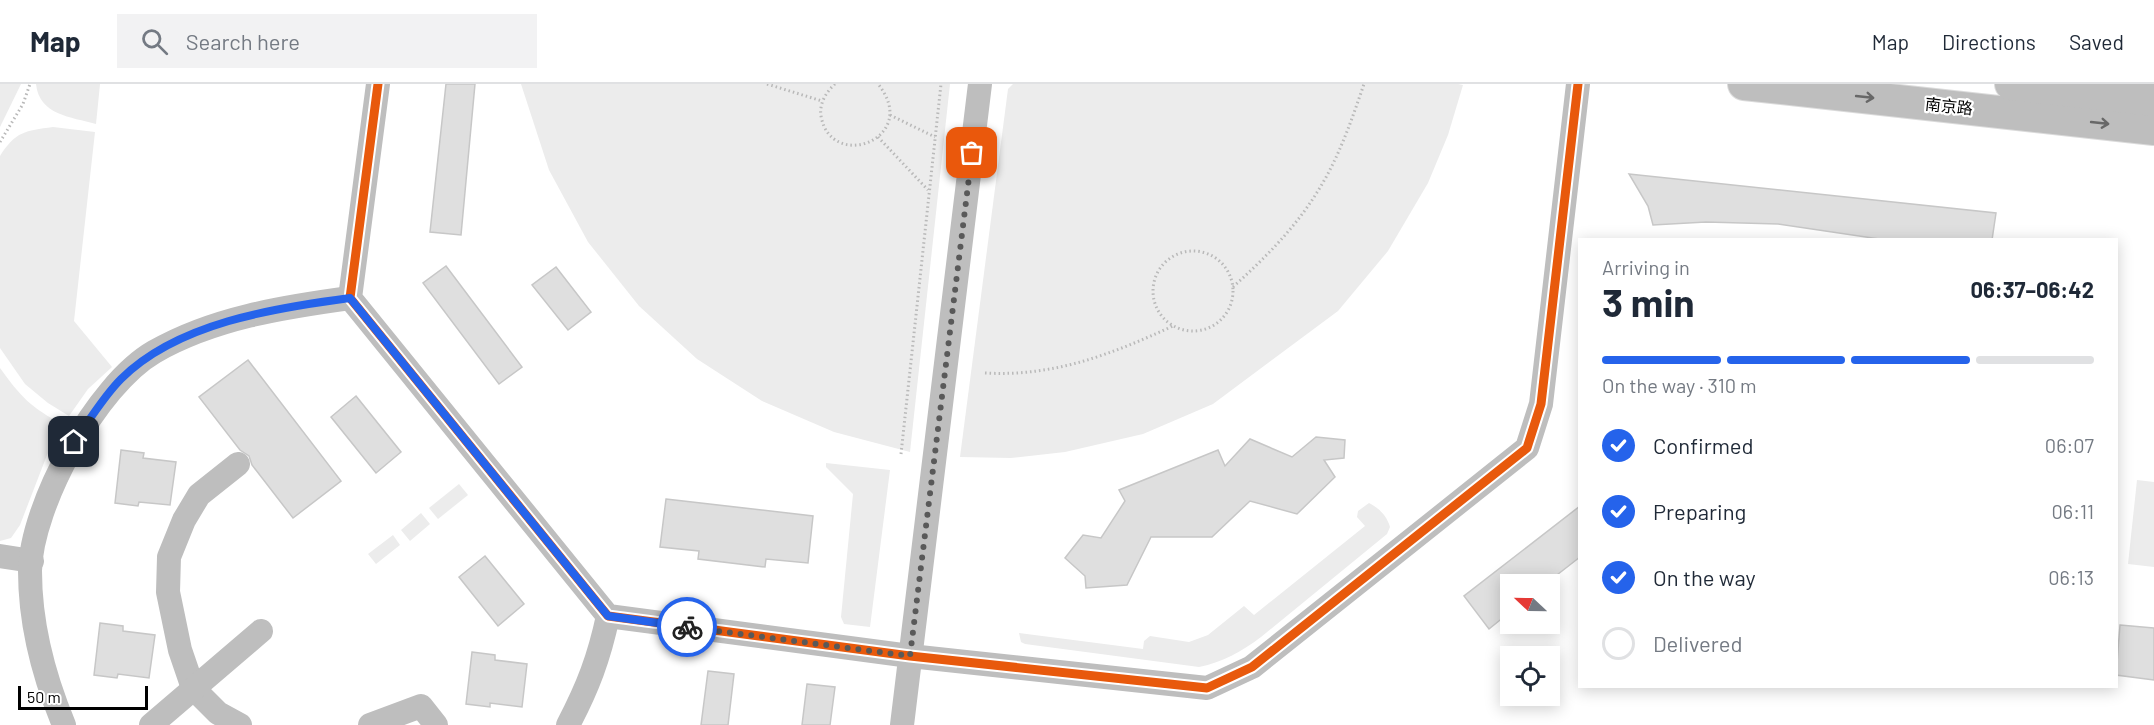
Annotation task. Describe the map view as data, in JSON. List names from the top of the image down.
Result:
{
  "streets": {
    "main road": ["南京路"]
  },
  "scale_bar": "50 m",
  "north": "left",
  "page": {
    "header": "Map",
    "search": "Search here",
    "nav": ["Map", "Directions", "Saved"],
    "heading": ["3 min", "Arriving in", "06:37–06:42"],
    "bar": "On the way · 310 m",
    "list": [
      ["Confirmed", "06:07"],
      ["Preparing", "06:11"],
      ["On the way", "06:13"],
      "Delivered"
    ],
    "scale": "50 m"
  }
}
